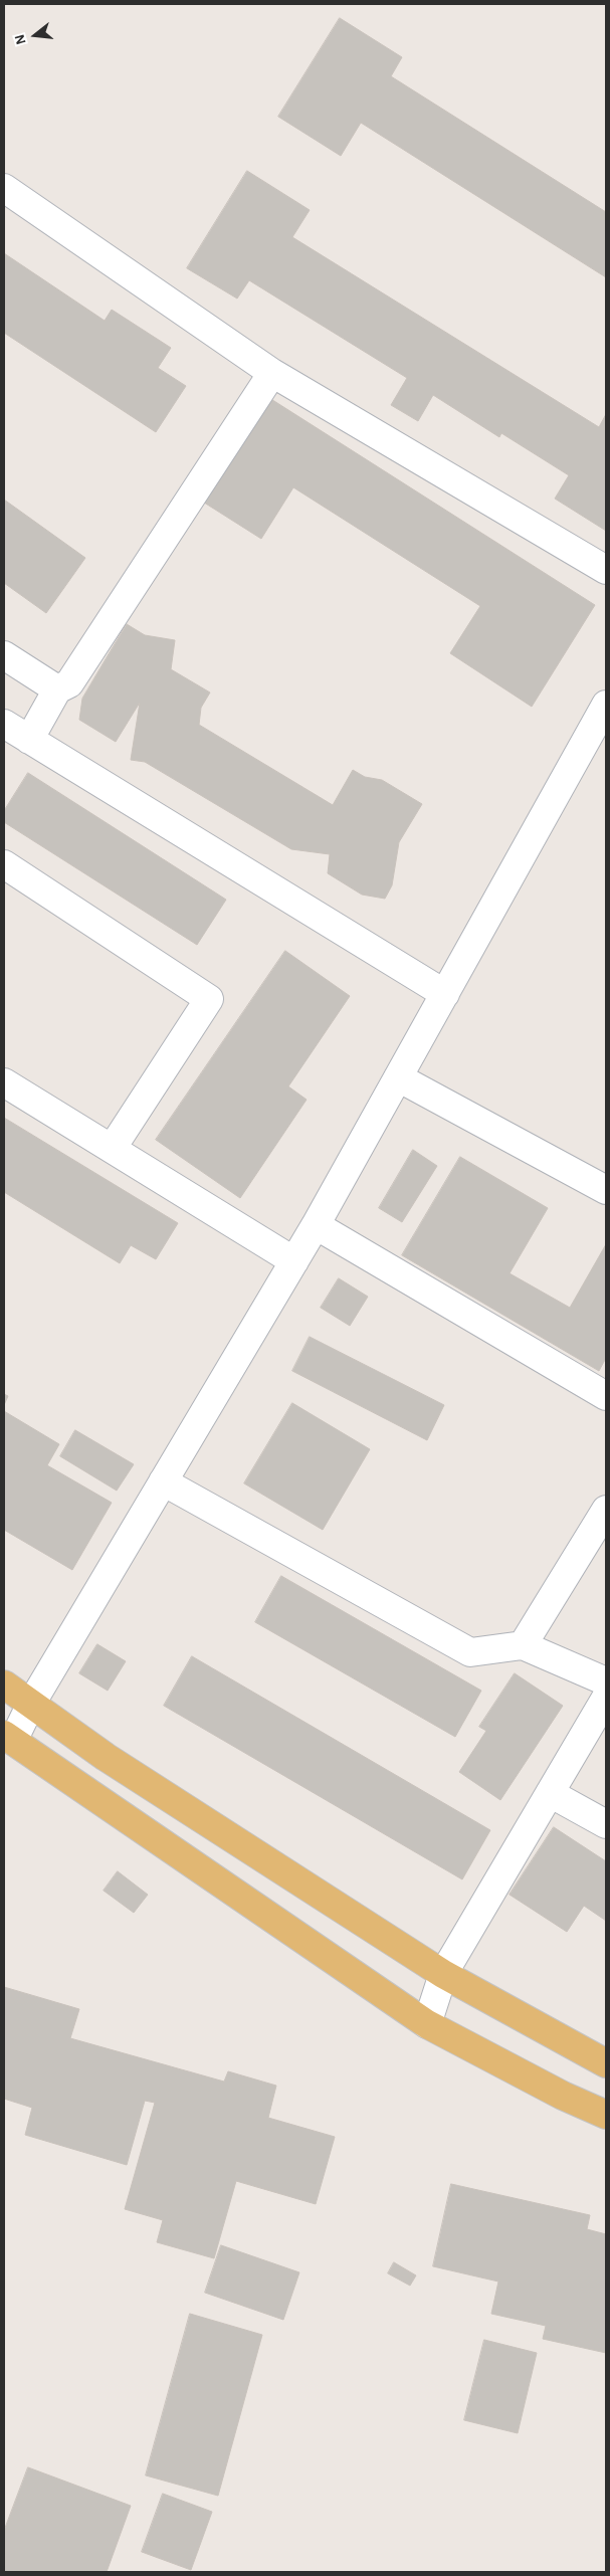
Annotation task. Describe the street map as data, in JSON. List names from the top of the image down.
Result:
{
  "north": "left"
}
